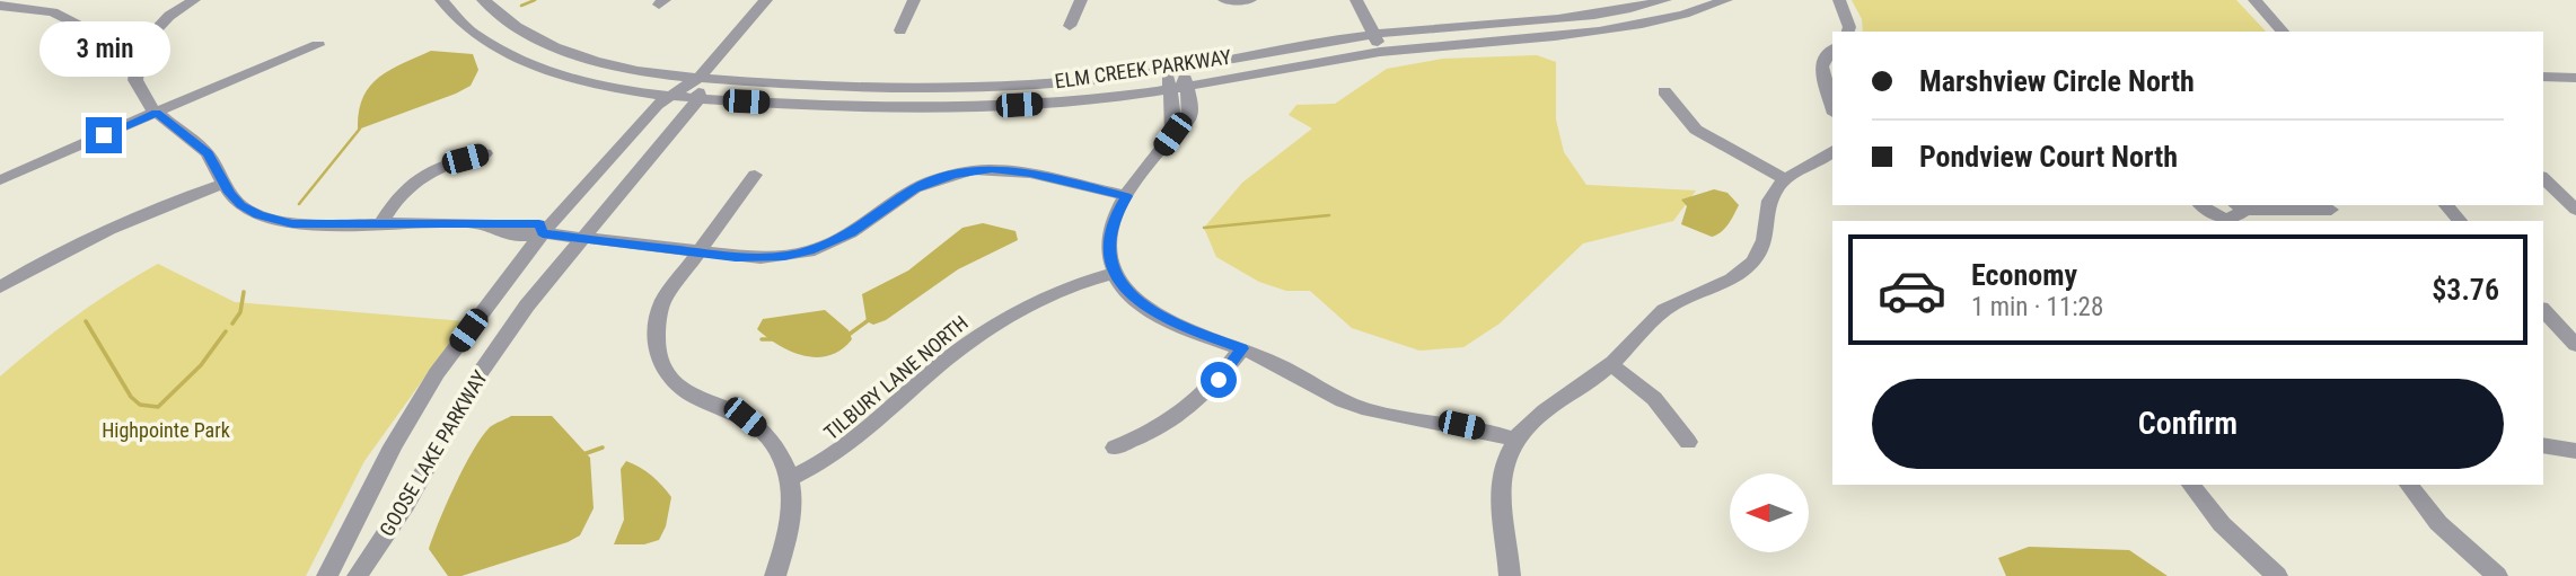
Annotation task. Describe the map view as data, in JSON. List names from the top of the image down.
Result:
{
  "streets": {
    "street": ["ELM CREEK PARKWAY", "TILBURY LANE NORTH", "GOOSE LAKE PARKWAY"]
  },
  "crossings": [
    ["ELM CREEK PARKWAY", "GOOSE LAKE PARKWAY"]
  ],
  "parks": ["Highpointe Park"],
  "north": "left",
  "page": {
    "bubble": "3 min",
    "banner": ["Marshview Circle North", "Pondview Court North"],
    "list": [
      {
        "name": "Economy",
        "note": "1 min · 11:28",
        "value": "$3.76"
      }
    ],
    "buttons": "Confirm"
  }
}
